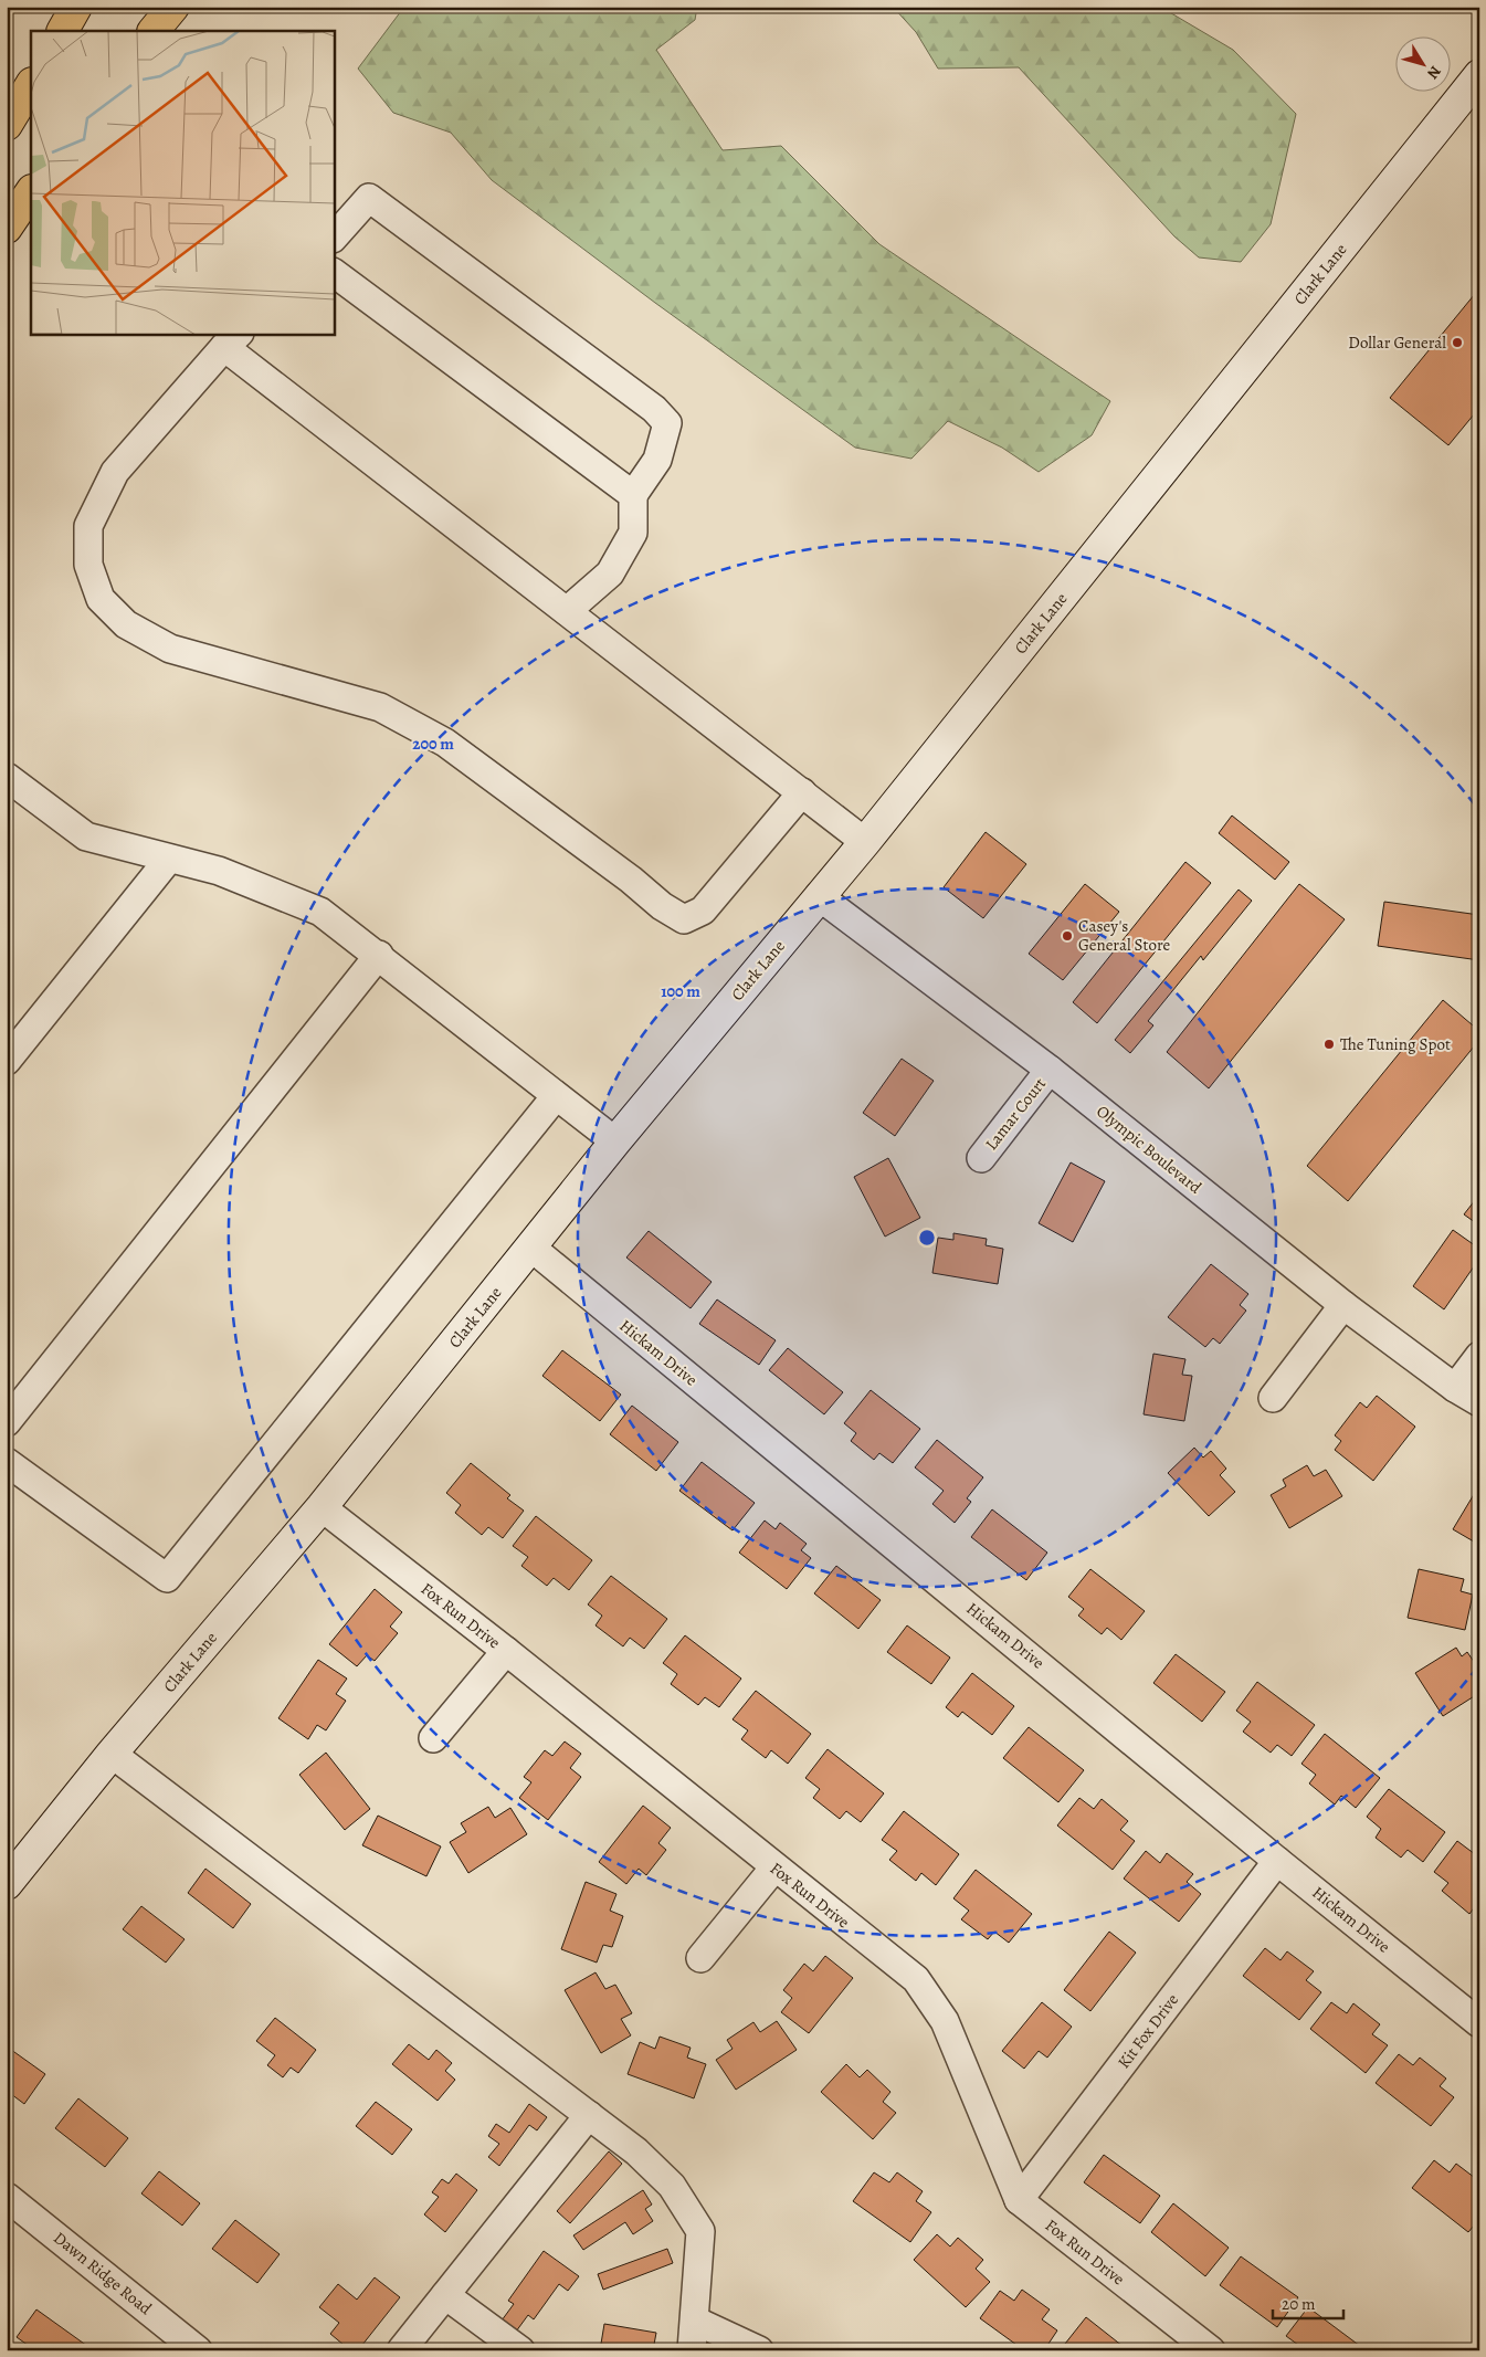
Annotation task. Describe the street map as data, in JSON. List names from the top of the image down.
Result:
{
  "streets": {
    "main road": ["Clark Lane"],
    "street": [
      "Lamar Court",
      "Olympic Boulevard",
      "Hickam Drive",
      "Fox Run Drive",
      "Kit Fox Drive",
      "Dawn Ridge Road"
    ]
  },
  "crossings": [
    ["Clark Lane", "Olympic Boulevard"],
    ["Clark Lane", "Hickam Drive"],
    ["Clark Lane", "Fox Run Drive"],
    ["Lamar Court", "Olympic Boulevard"],
    ["Hickam Drive", "Kit Fox Drive"],
    ["Fox Run Drive", "Kit Fox Drive"]
  ],
  "places": ["Dollar General", "Casey's General Store", "The Tuning Spot"],
  "scale_bar": "20 m",
  "north": "bottom right",
  "rings": ["200 m", "100 m"]
}
